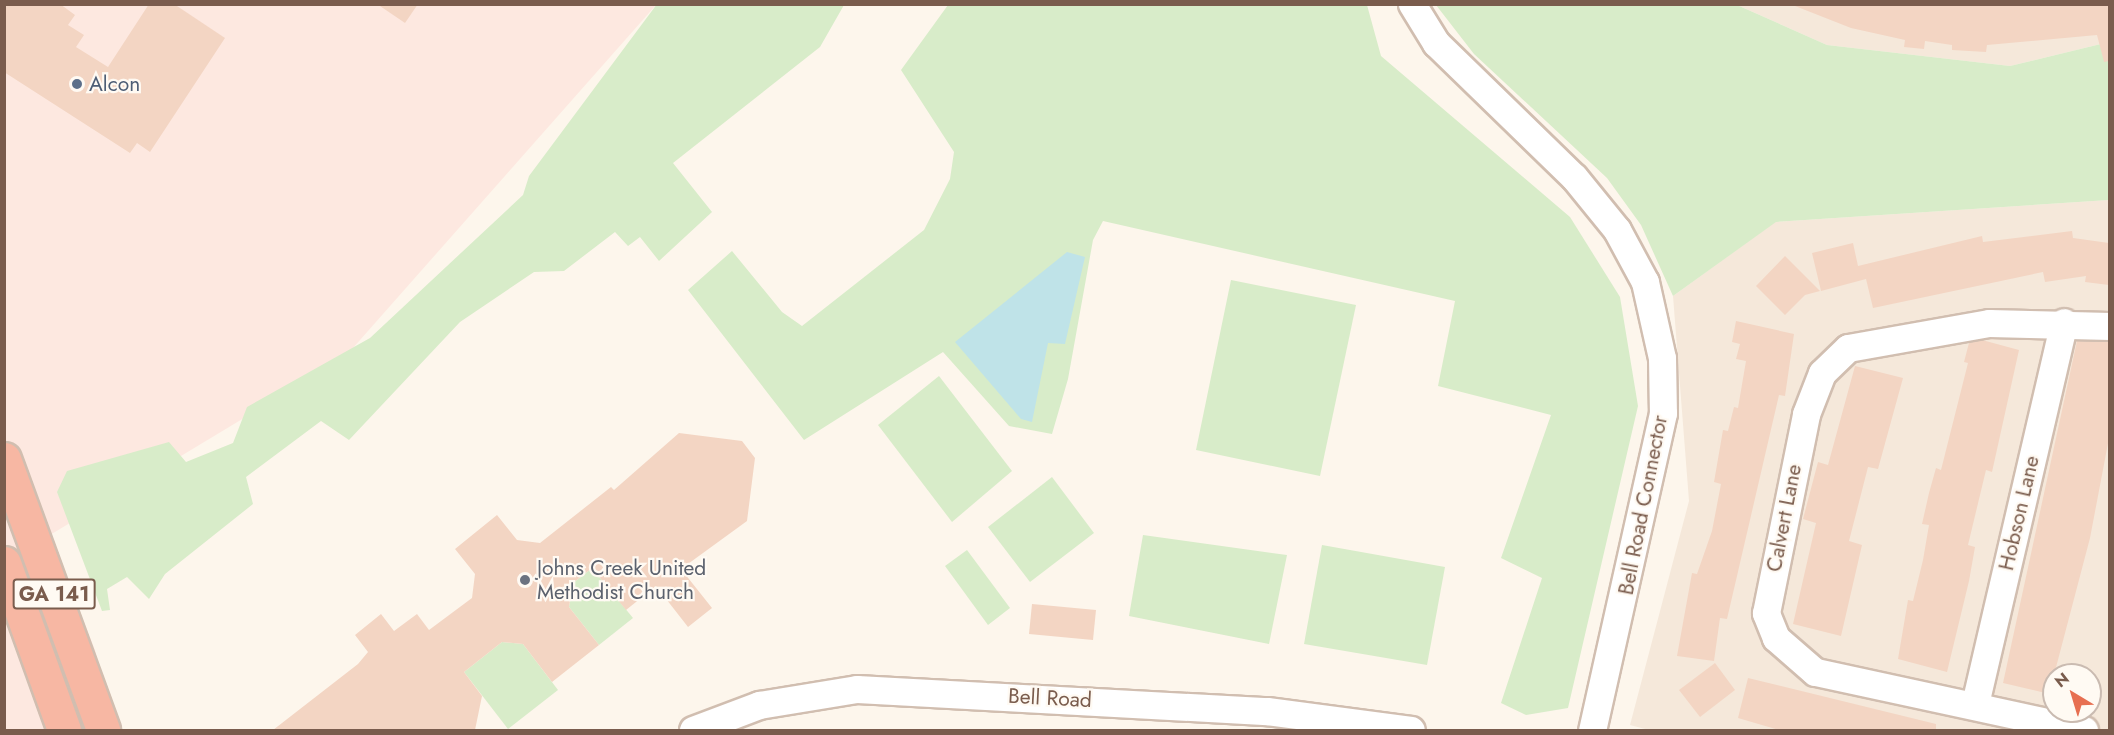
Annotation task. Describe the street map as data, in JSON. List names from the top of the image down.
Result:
{
  "streets": {
    "highway": ["GA 141"],
    "street": [
      "Bell Road Connector",
      "Hobson Lane",
      "Calvert Lane",
      "Bell Road"
    ]
  },
  "crossings": [
    ["Hobson Lane", "Calvert Lane"]
  ],
  "places": ["Alcon", "Johns Creek United Methodist Church"],
  "north": "top left"
}
